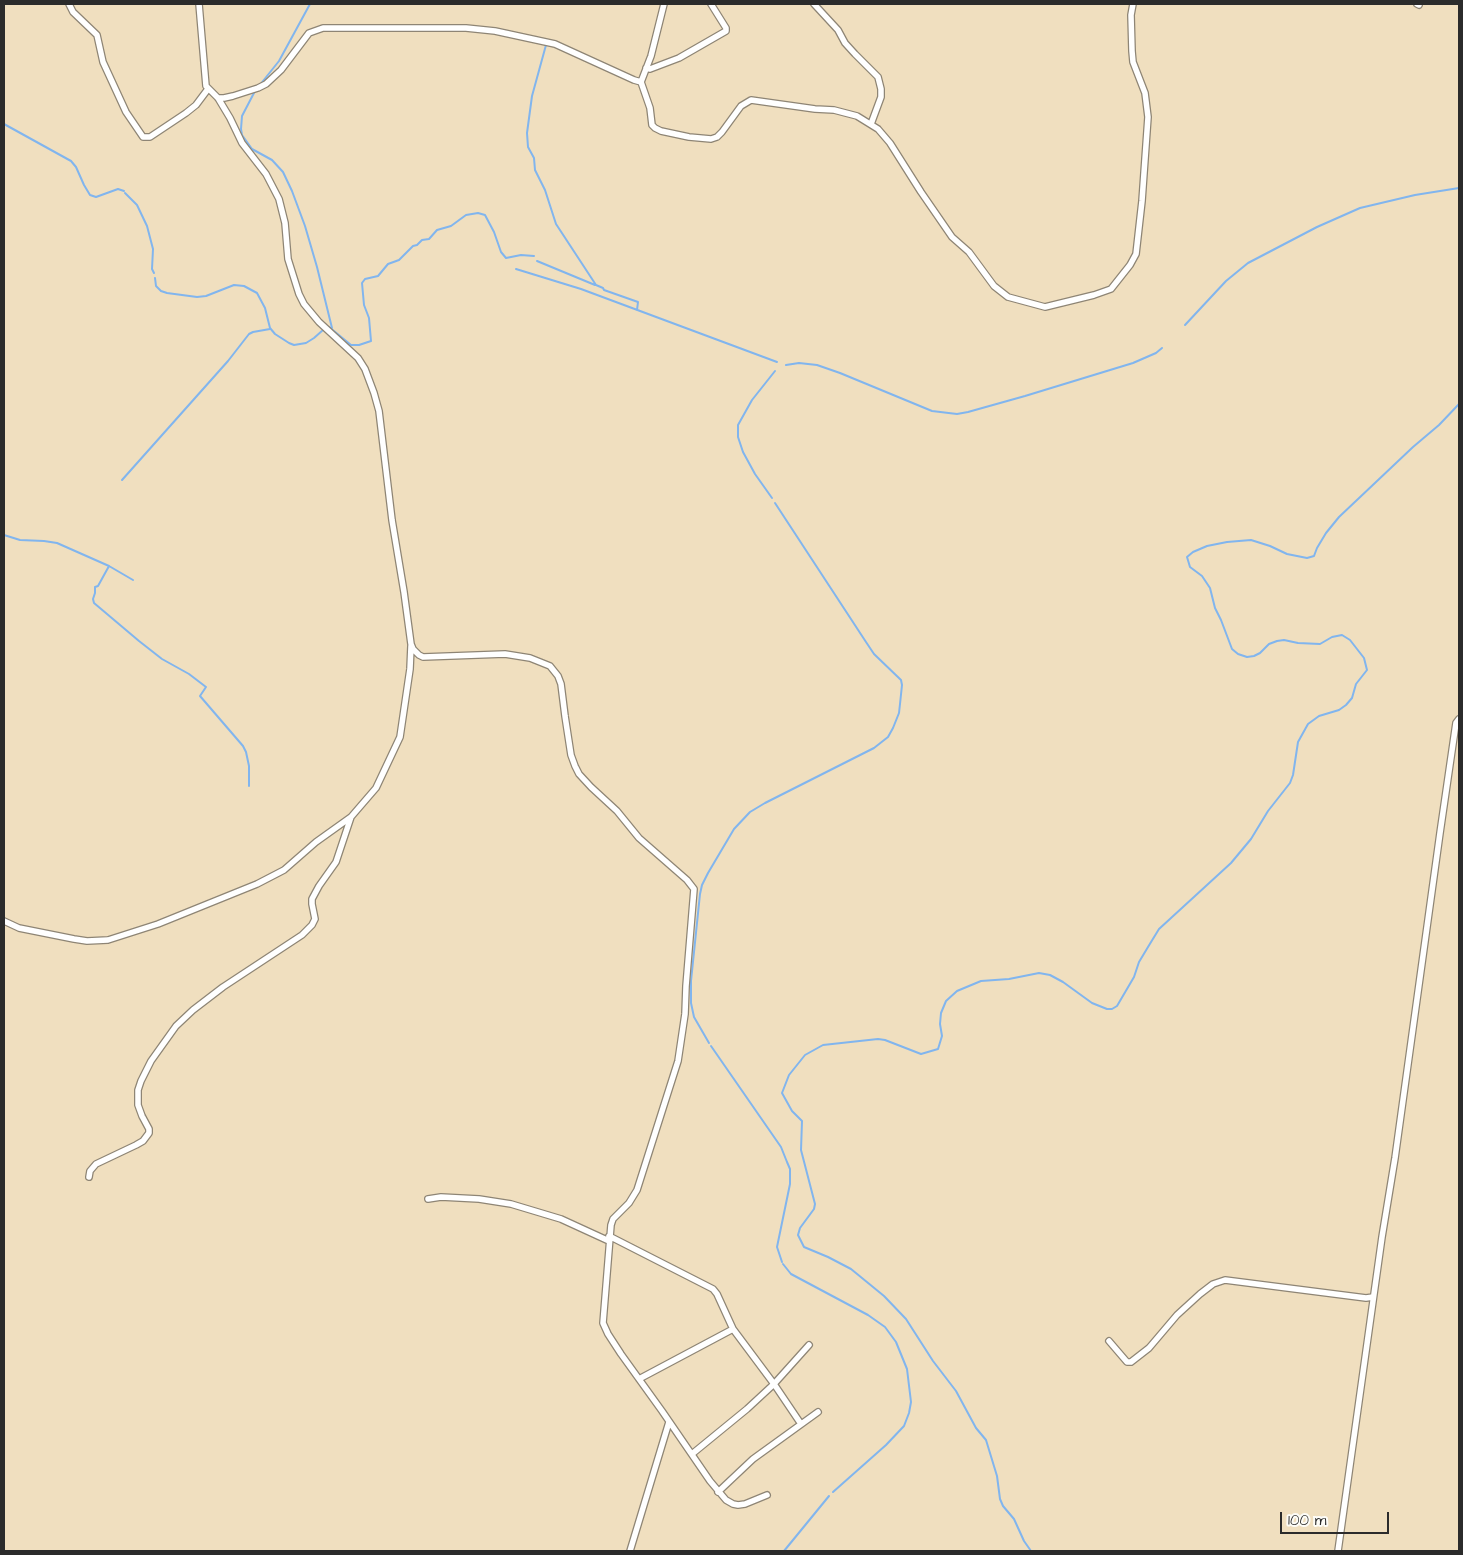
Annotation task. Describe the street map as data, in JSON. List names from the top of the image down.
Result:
{
  "scale_bar": "100 m"
}
